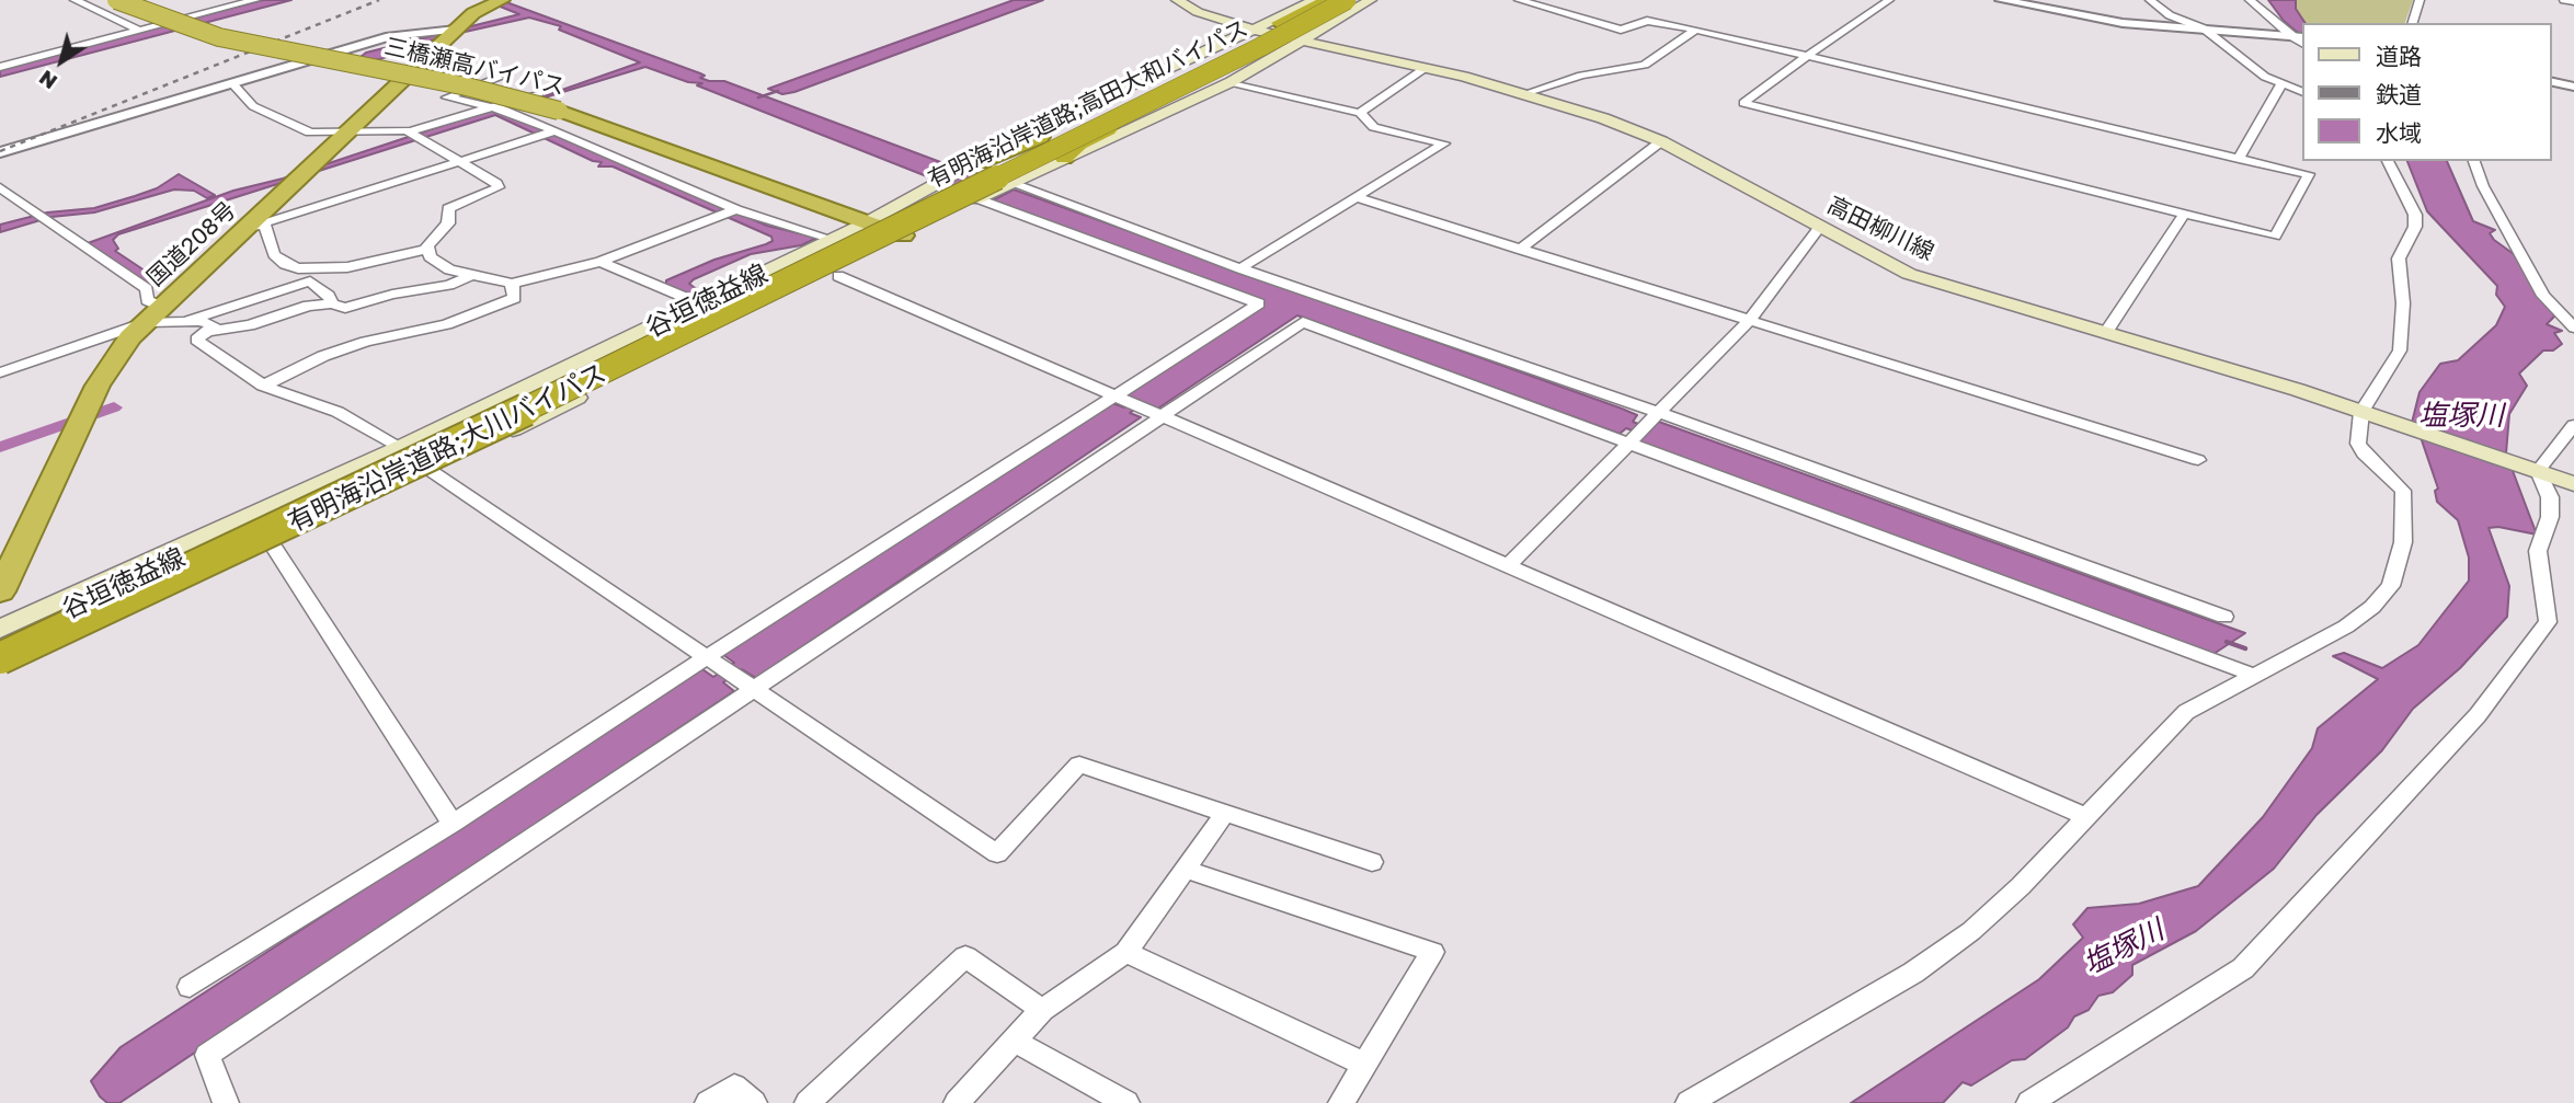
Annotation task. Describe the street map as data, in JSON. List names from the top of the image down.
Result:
{
  "streets": {
    "highway": [
      "三橋瀬高バイパス",
      "有明海沿岸道路;高田大和バイパス",
      "国道208号",
      "有明海沿岸道路;大川バイパス"
    ],
    "main road": ["高田柳川線", "谷垣徳益線"]
  },
  "crossings": [
    ["三橋瀬高バイパス", "有明海沿岸道路;高田大和バイパス"],
    ["三橋瀬高バイパス", "谷垣徳益線"],
    ["三橋瀬高バイパス", "有明海沿岸道路;大川バイパス"],
    ["有明海沿岸道路;高田大和バイパス", "谷垣徳益線"],
    ["有明海沿岸道路;高田大和バイパス", "有明海沿岸道路;大川バイパス"],
    ["高田柳川線", "谷垣徳益線"],
    ["谷垣徳益線", "有明海沿岸道路;大川バイパス"]
  ],
  "water": ["塩塚川"],
  "legend": ["道路", "鉄道", "水域"],
  "north": "bottom left"
}
